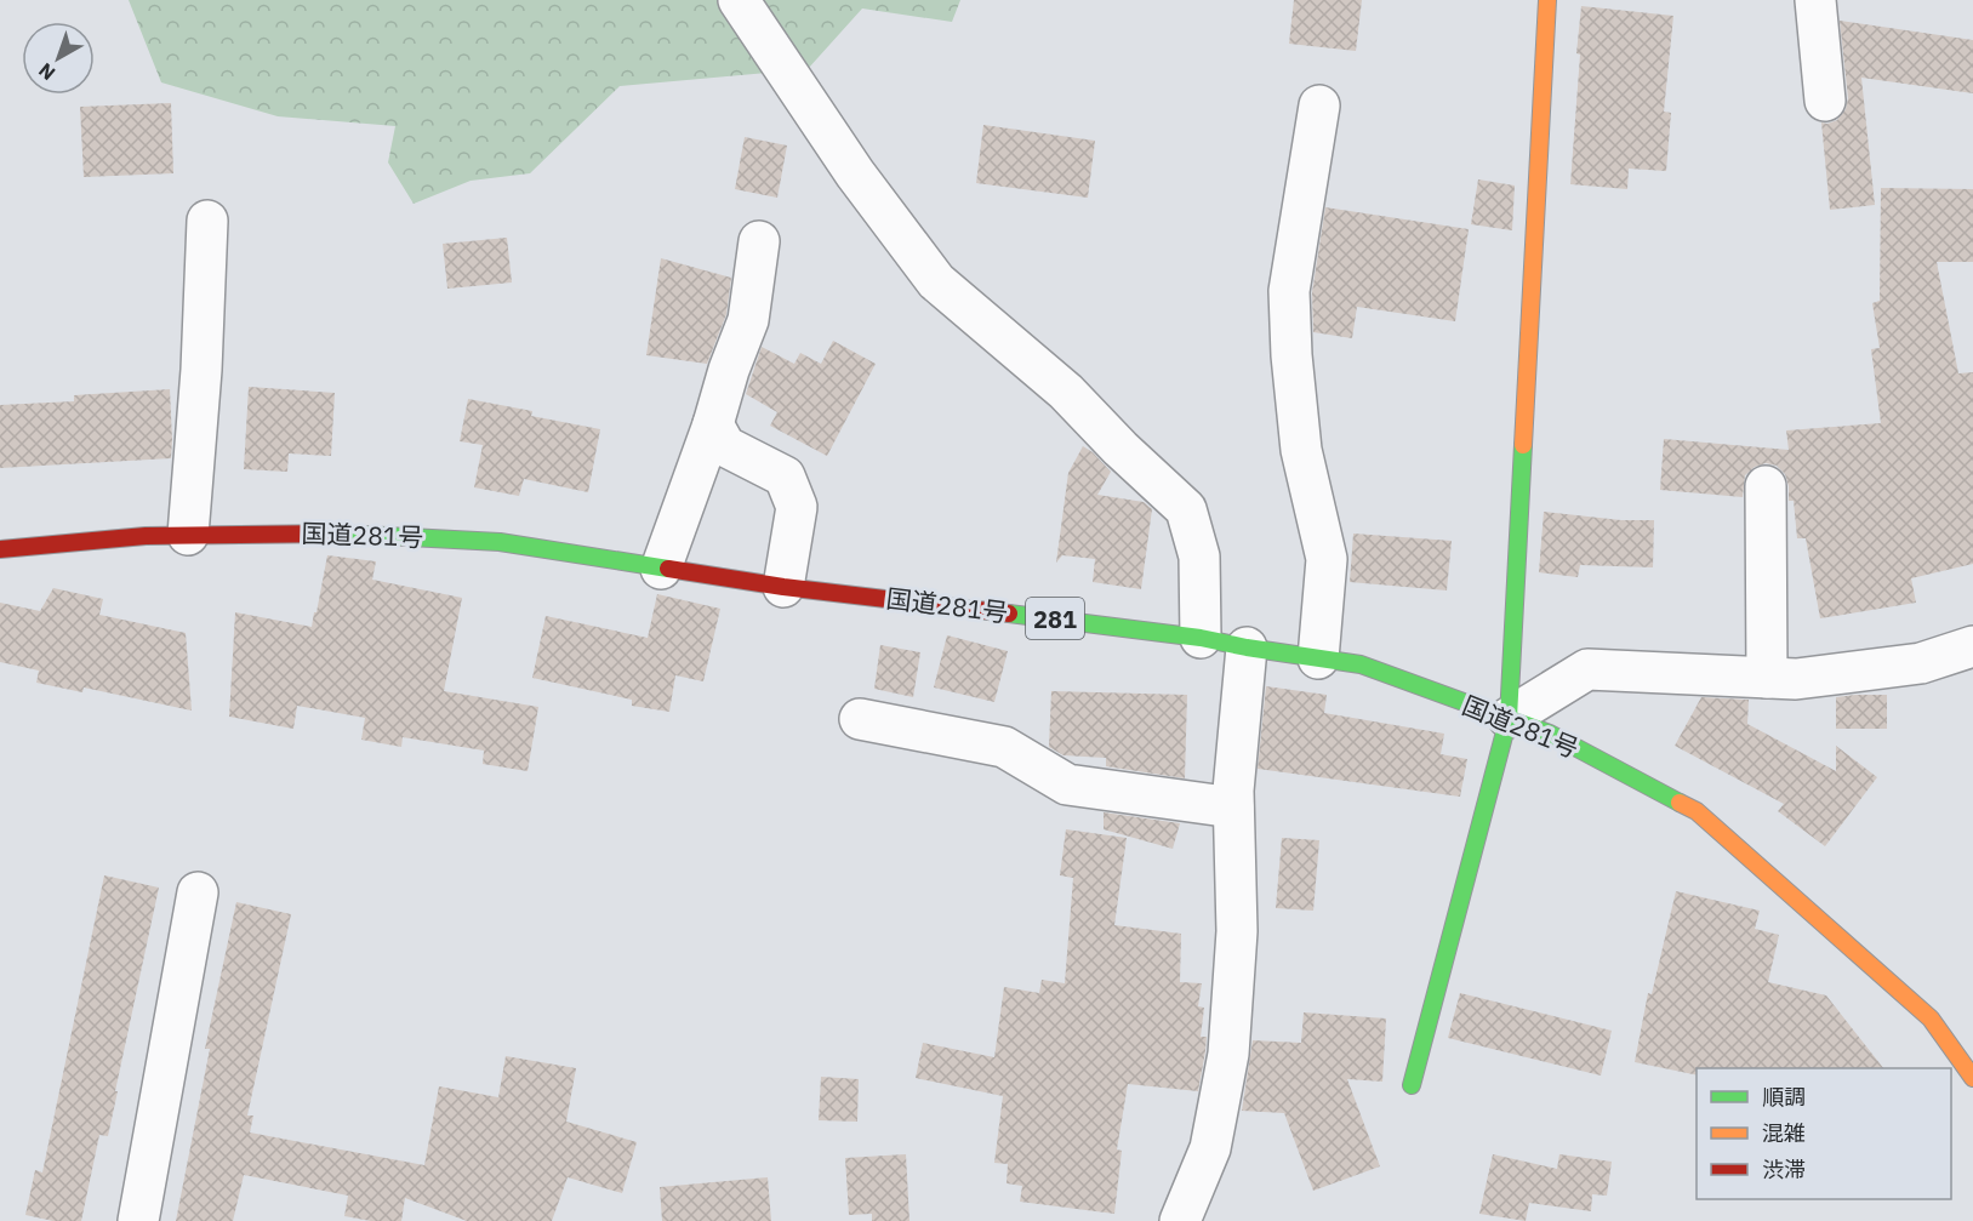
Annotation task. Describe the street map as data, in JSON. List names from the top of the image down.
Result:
{
  "streets": {
    "main road": ["国道281号", "281"]
  },
  "legend": ["順調", "混雑", "渋滞"],
  "north": "bottom left"
}
